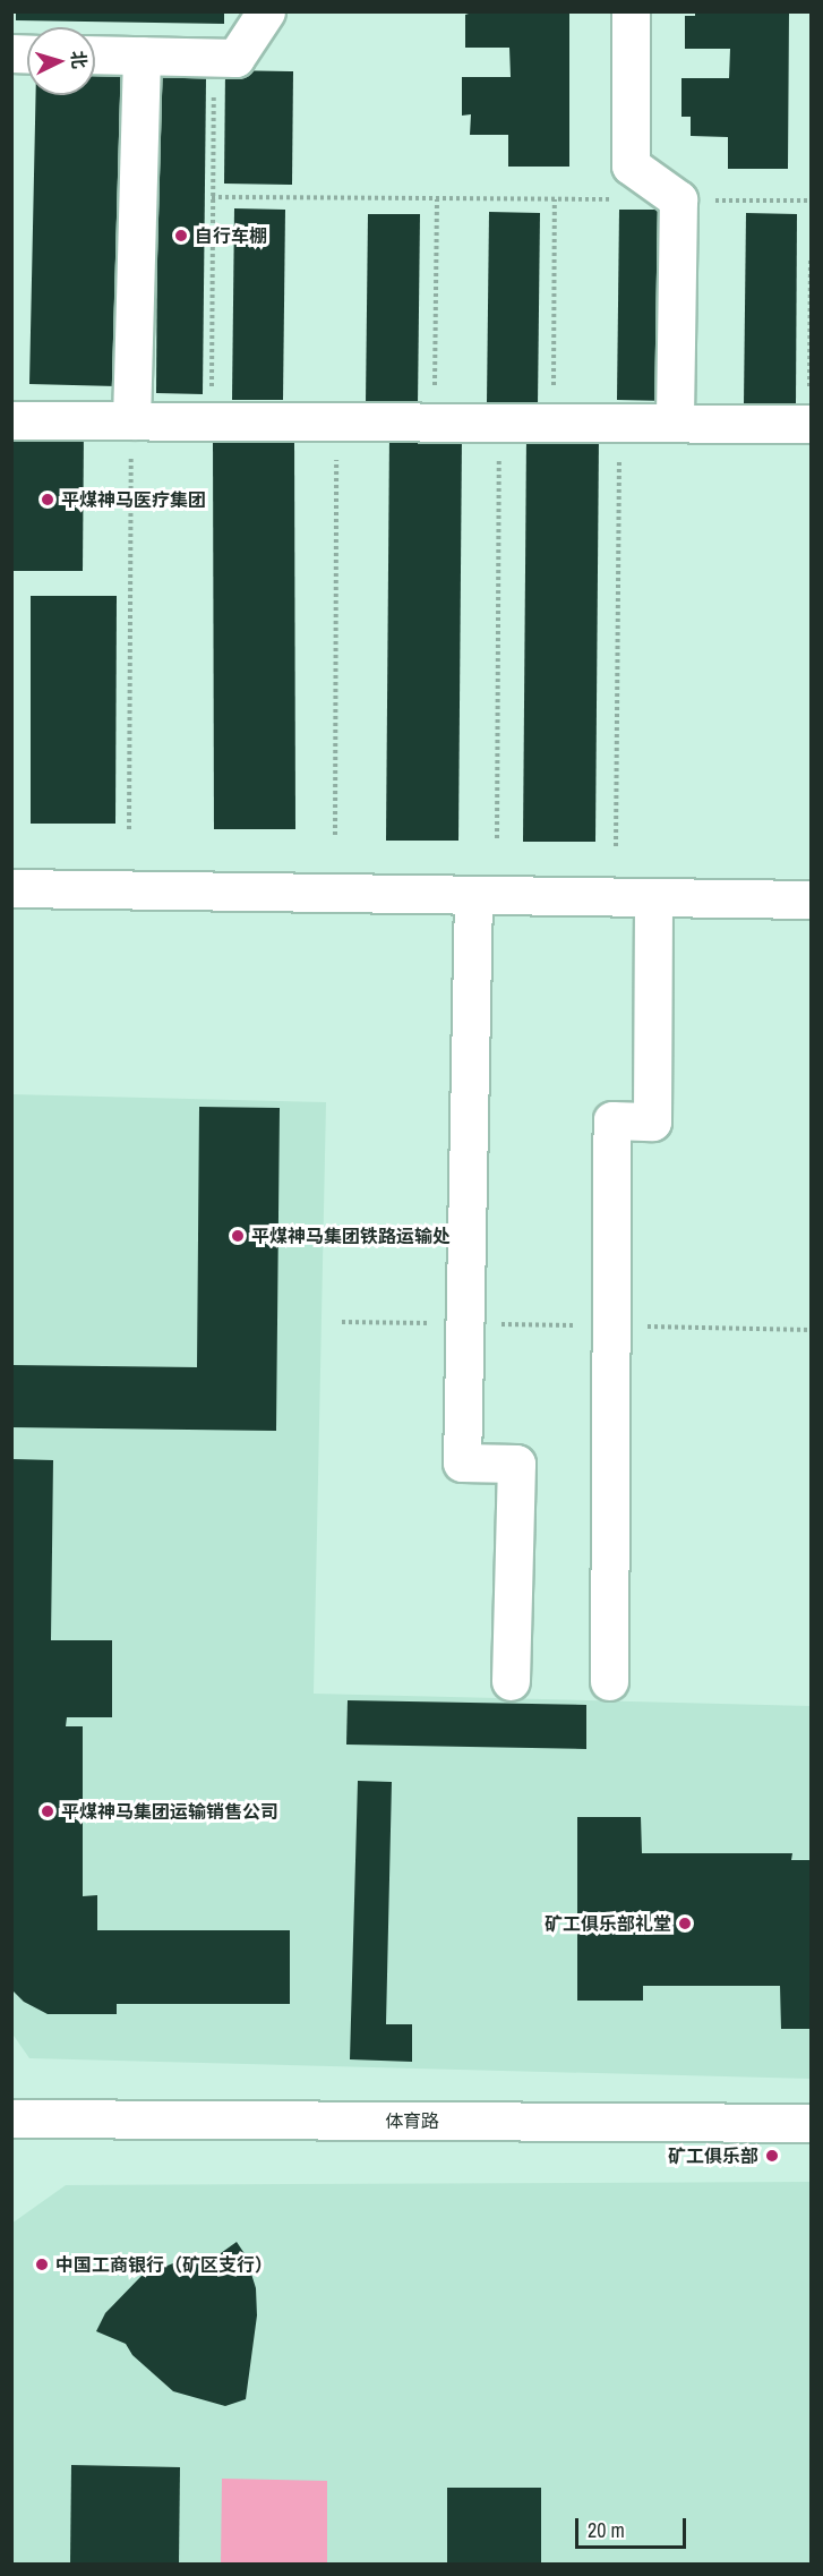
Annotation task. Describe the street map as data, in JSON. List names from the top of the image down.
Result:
{
  "streets": {
    "street": ["体育路"]
  },
  "places": [
    "自行车棚",
    "平煤神马医疗集团",
    "平煤神马集团铁路运输处",
    "平煤神马集团运输销售公司",
    "矿工俱乐部礼堂",
    "矿工俱乐部",
    "中国工商银行（矿区支行）"
  ],
  "scale_bar": "20 m",
  "north": "right"
}
